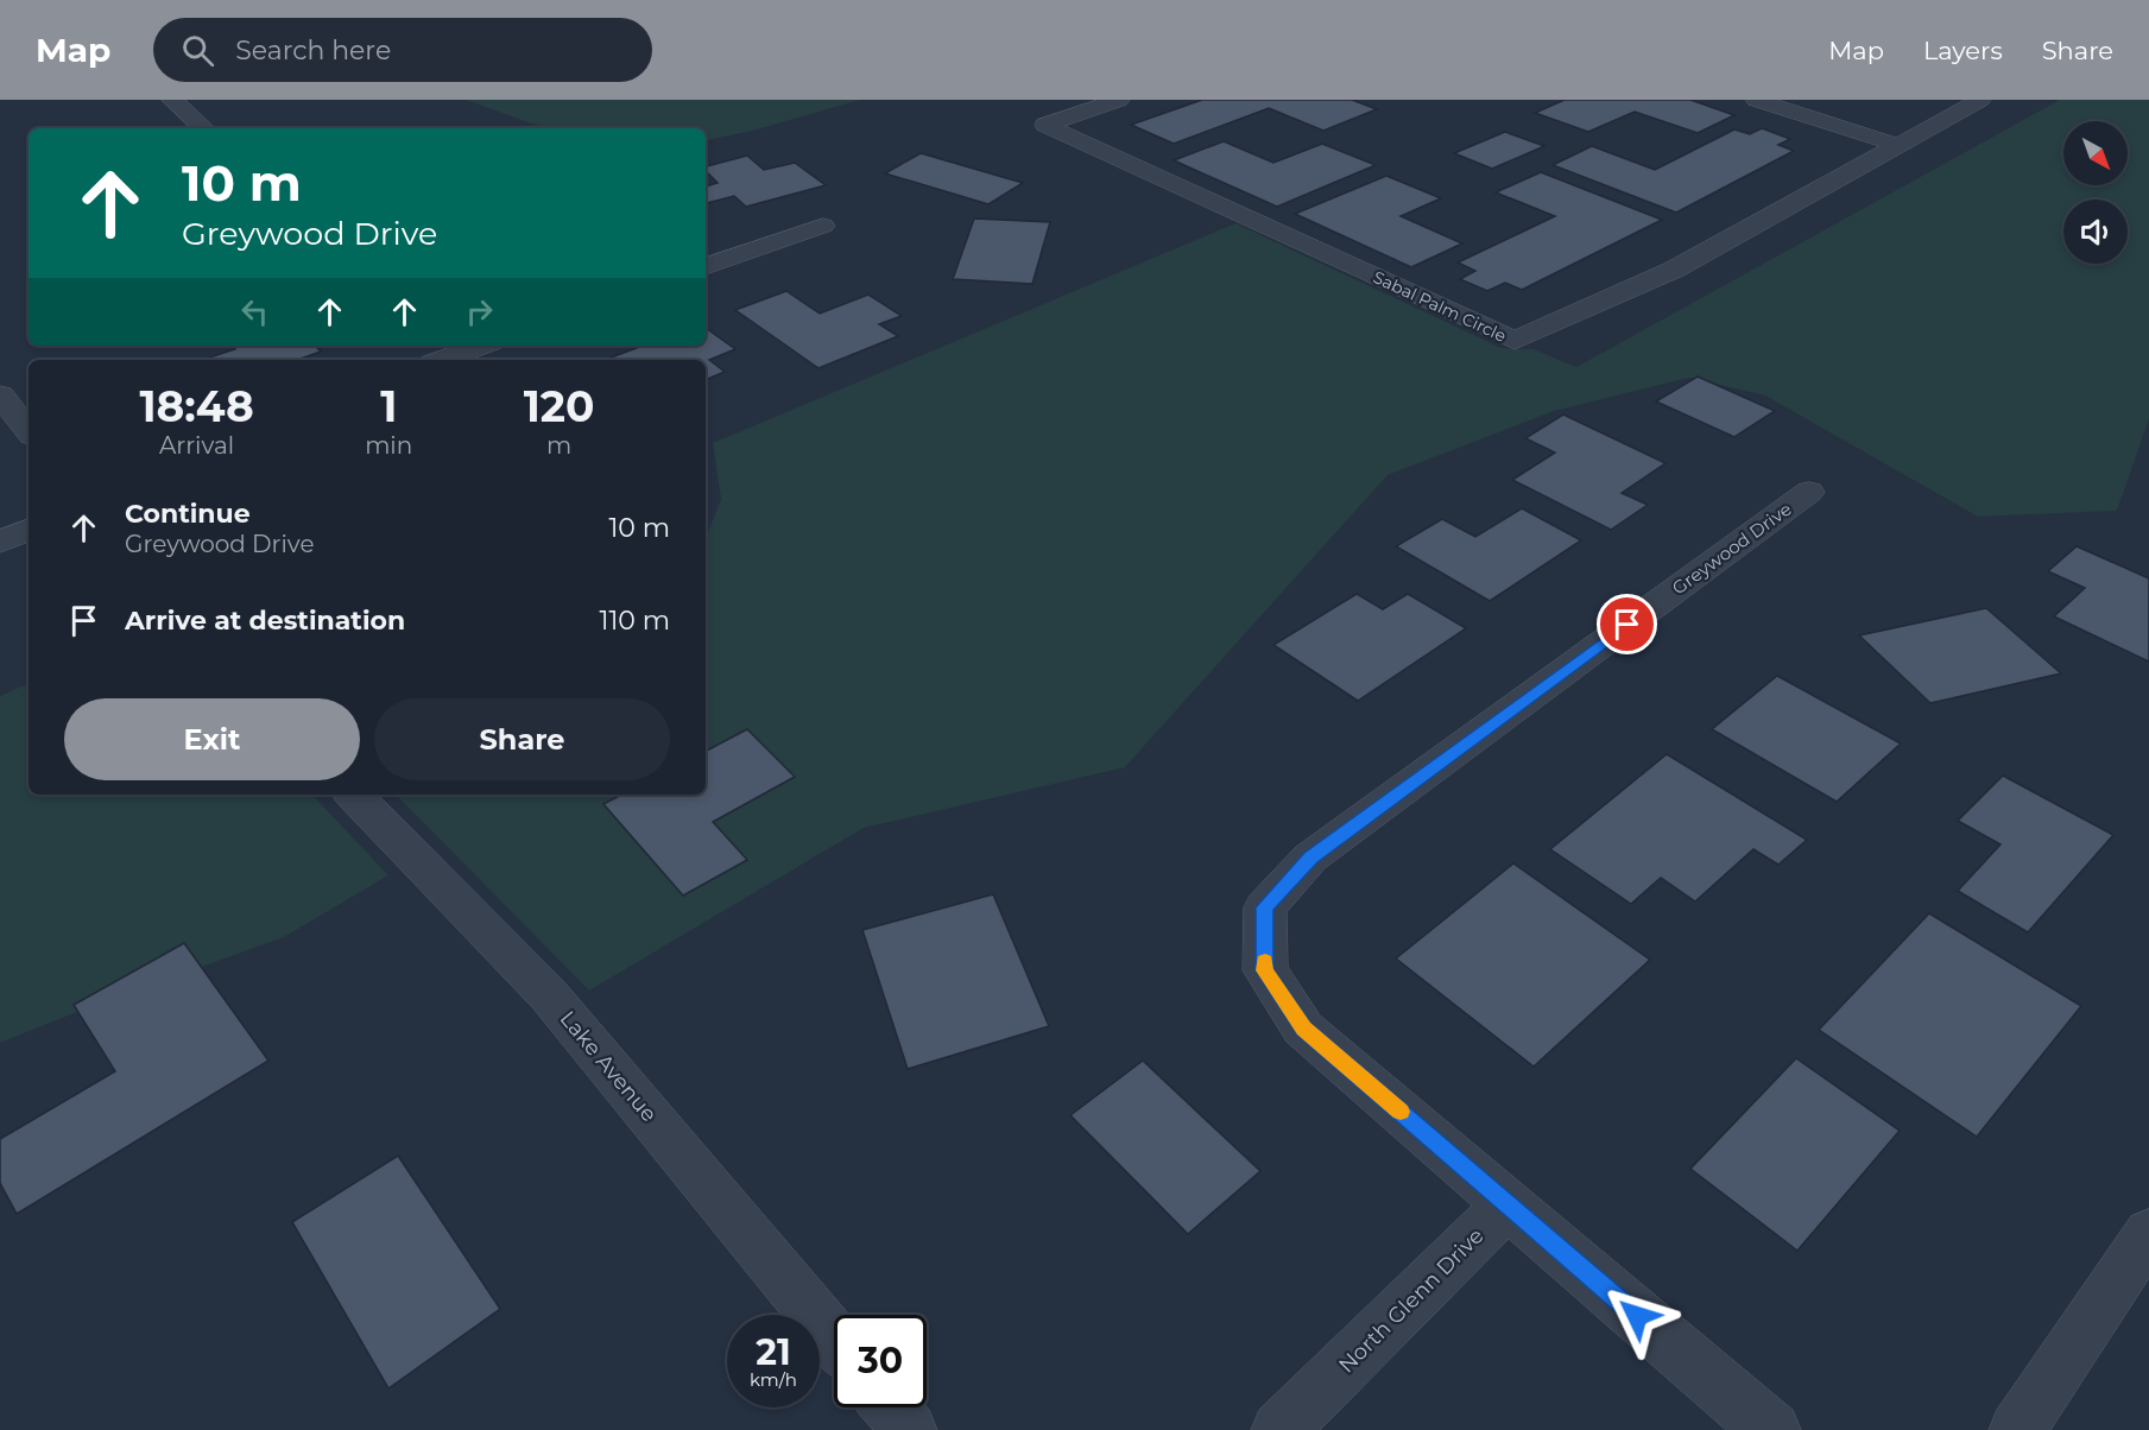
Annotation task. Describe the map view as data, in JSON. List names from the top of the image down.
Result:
{
  "streets": {
    "street": [
      "Sabal Palm Circle",
      "Greywood Drive",
      "Lake Avenue",
      "North Glenn Drive"
    ]
  },
  "crossings": [
    ["Greywood Drive", "North Glenn Drive"]
  ],
  "north": "bottom right",
  "page": {
    "header": "Map",
    "search": "Search here",
    "nav": ["Map", "Layers", "Share"],
    "turn": ["10 m", "Greywood Drive"],
    "eta": [
      "18:48",
      "Arrival",
      "1",
      "min",
      "120",
      "m"
    ],
    "list": [
      {
        "name": "Continue",
        "note": "Greywood Drive",
        "value": "10 m"
      },
      {
        "name": "Arrive at destination",
        "value": "110 m"
      }
    ],
    "buttons": ["Exit", "Share"],
    "speed": "21 km/h",
    "limit": "30"
  }
}
